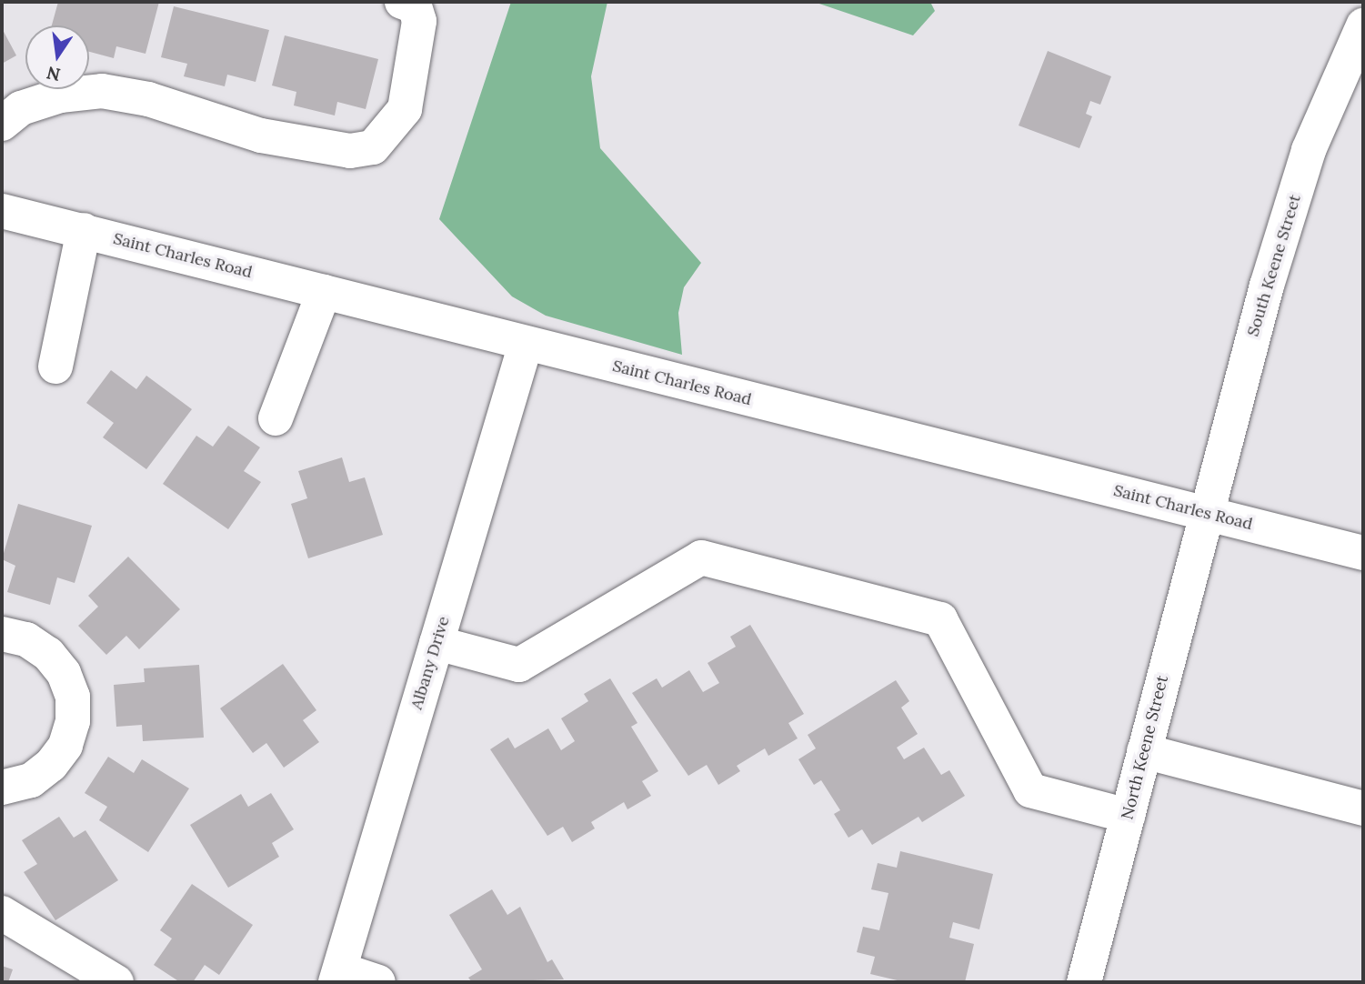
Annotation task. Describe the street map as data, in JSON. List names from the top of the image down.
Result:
{
  "streets": {
    "street": [
      "Saint Charles Road",
      "South Keene Street",
      "Albany Drive",
      "North Keene Street"
    ]
  },
  "crossings": [
    ["Saint Charles Road", "South Keene Street"],
    ["Saint Charles Road", "Albany Drive"],
    ["Saint Charles Road", "North Keene Street"],
    ["South Keene Street", "North Keene Street"]
  ],
  "north": "bottom"
}
